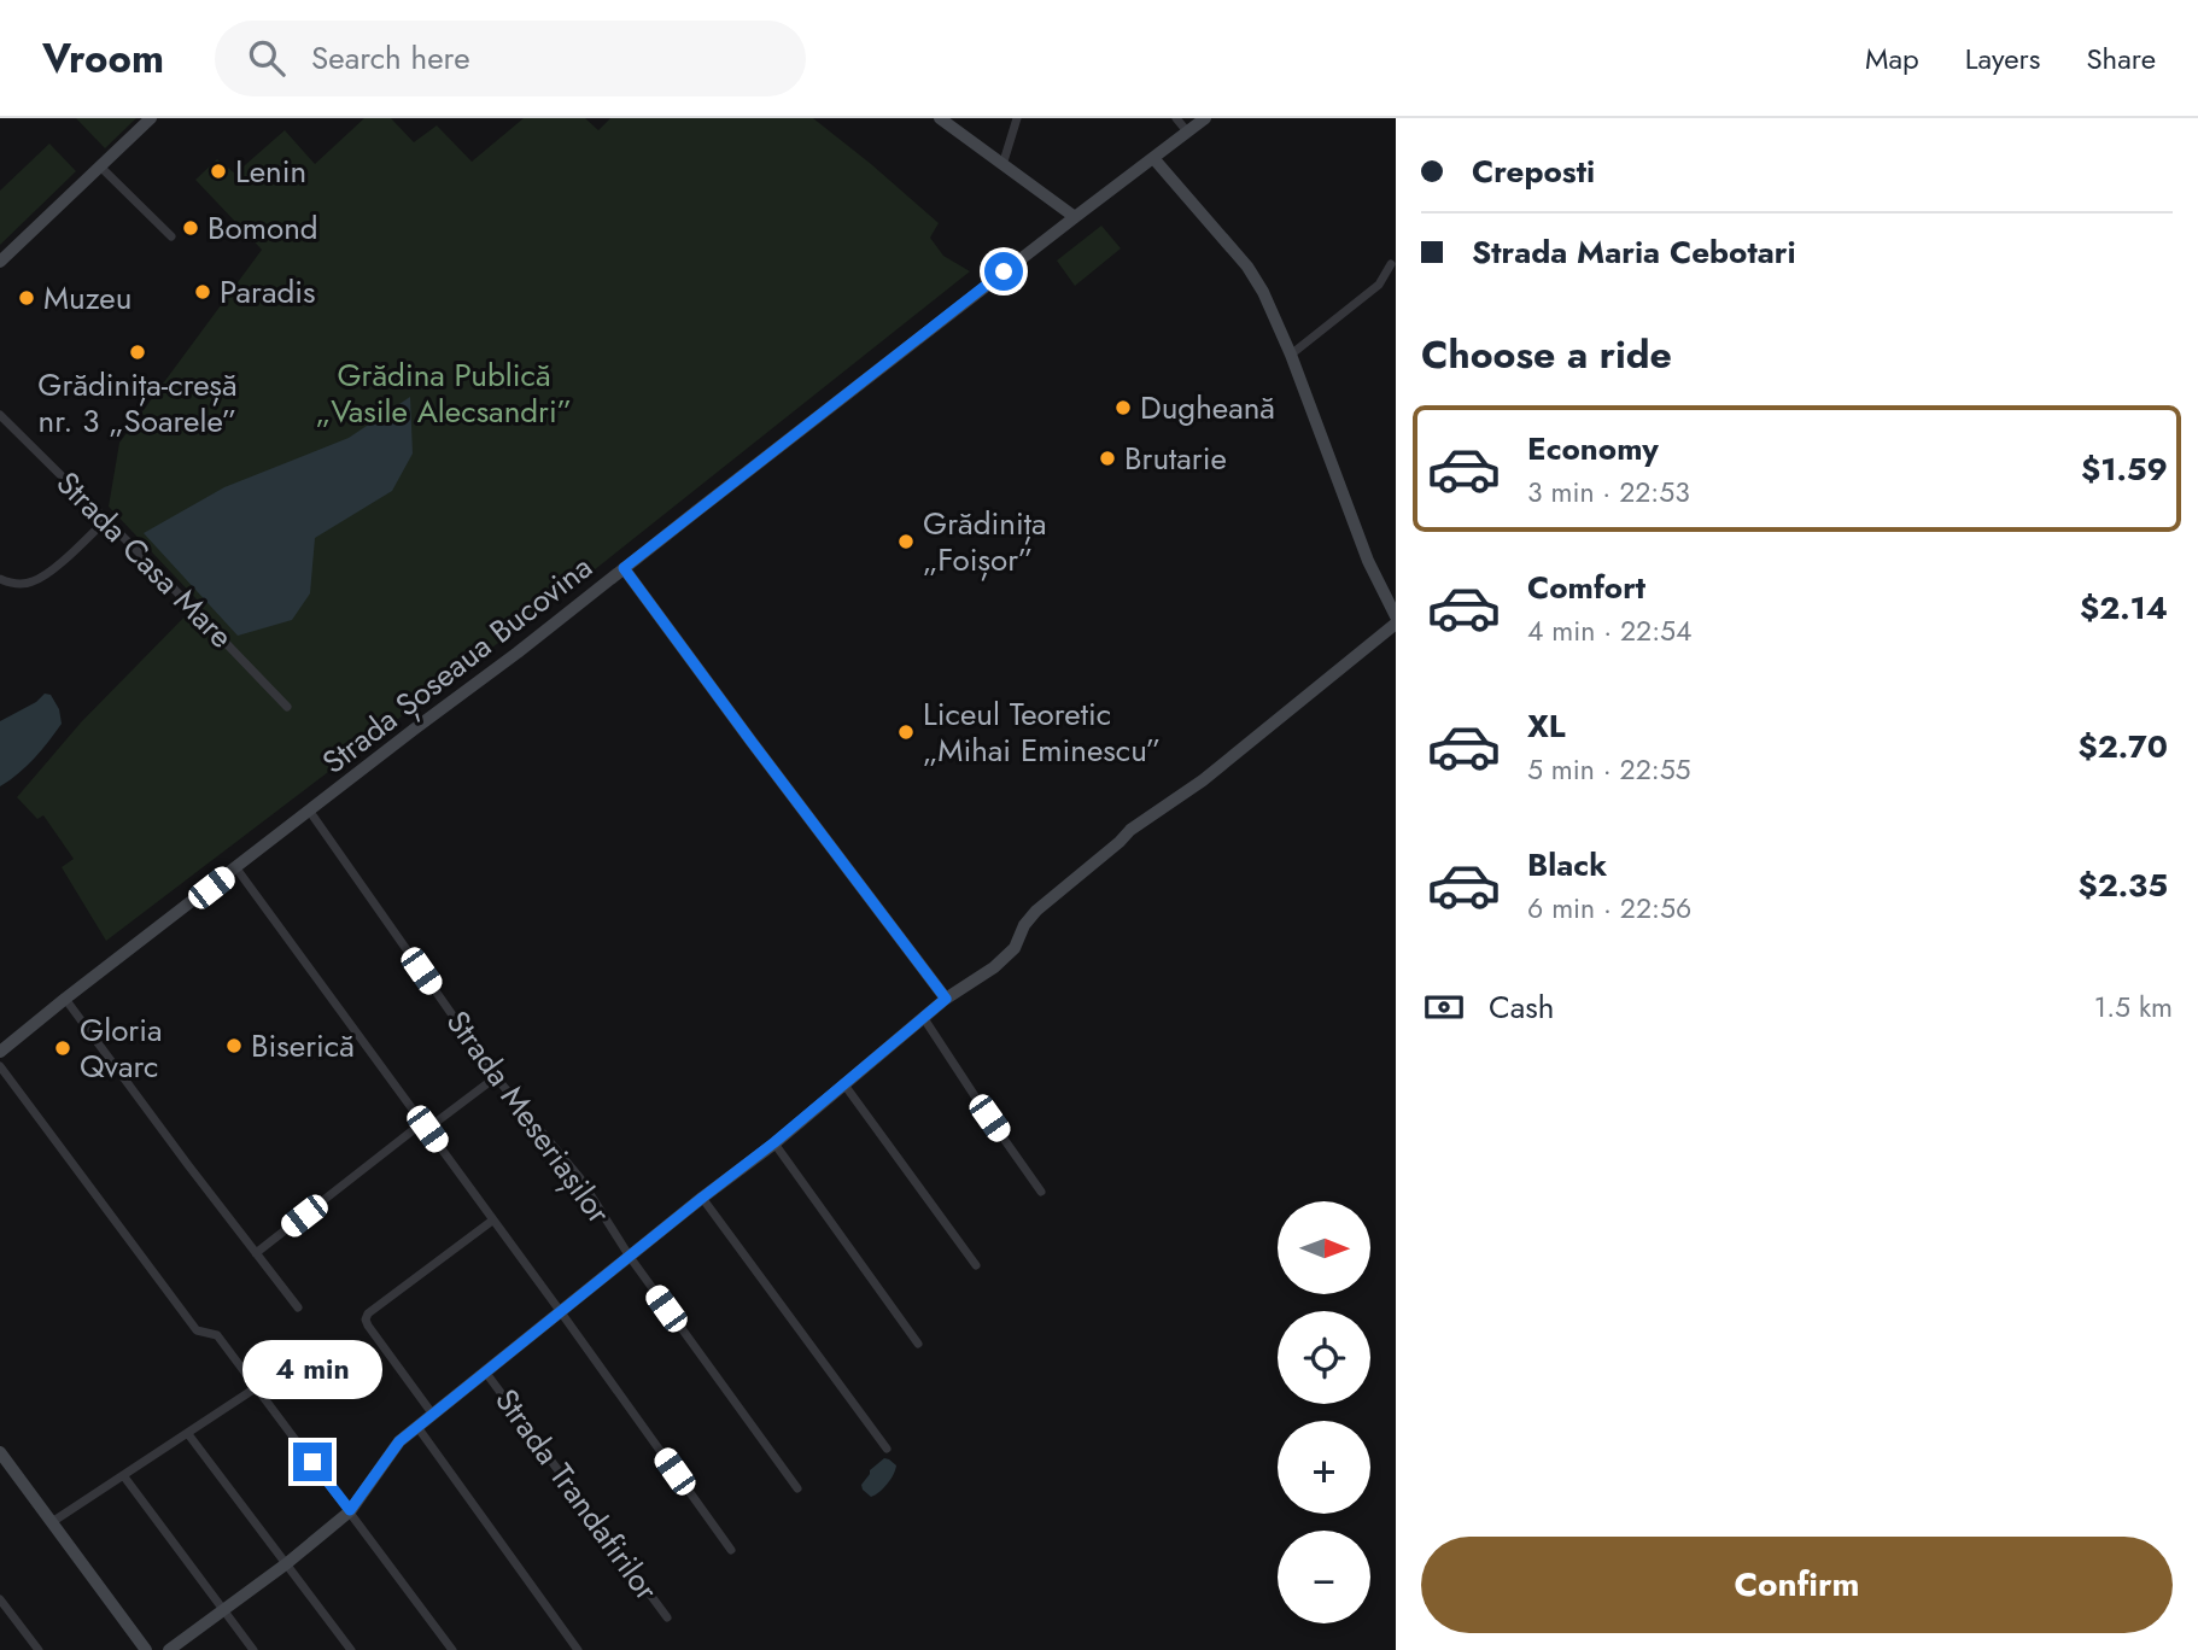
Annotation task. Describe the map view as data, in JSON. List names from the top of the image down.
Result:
{
  "streets": {
    "street": [
      "Strada Casa Mare",
      "Strada Șoseaua Bucovina",
      "Strada Meseriașilor",
      "Strada Trandafirilor"
    ]
  },
  "crossings": [
    ["Strada Șoseaua Bucovina", "Strada Meseriașilor"]
  ],
  "parks": ["Grădina Publică „Vasile Alecsandri”"],
  "places": [
    "Lenin",
    "Bomond",
    "Paradis",
    "Muzeu",
    "Grădinița-creșă nr. 3 „Soarele”",
    "Dugheană",
    "Brutarie",
    "Grădinița „Foișor”",
    "Liceul Teoretic „Mihai Eminescu”",
    "Biserică",
    "Gloria Qvarc"
  ],
  "north": "right",
  "page": {
    "header": "Vroom",
    "search": "Search here",
    "nav": ["Map", "Layers", "Share"],
    "banner": ["Creposti", "Strada Maria Cebotari"],
    "heading": "Choose a ride",
    "list": [
      {
        "name": "Economy",
        "note": "3 min · 22:53",
        "value": "$1.59"
      },
      {
        "name": "Comfort",
        "note": "4 min · 22:54",
        "value": "$2.14"
      },
      {
        "name": "XL",
        "note": "5 min · 22:55",
        "value": "$2.70"
      },
      {
        "name": "Black",
        "note": "6 min · 22:56",
        "value": "$2.35"
      }
    ],
    "pay": ["Cash", "1.5 km"],
    "map_buttons": ["+", "−"],
    "bubble": "4 min",
    "buttons": "Confirm"
  }
}
